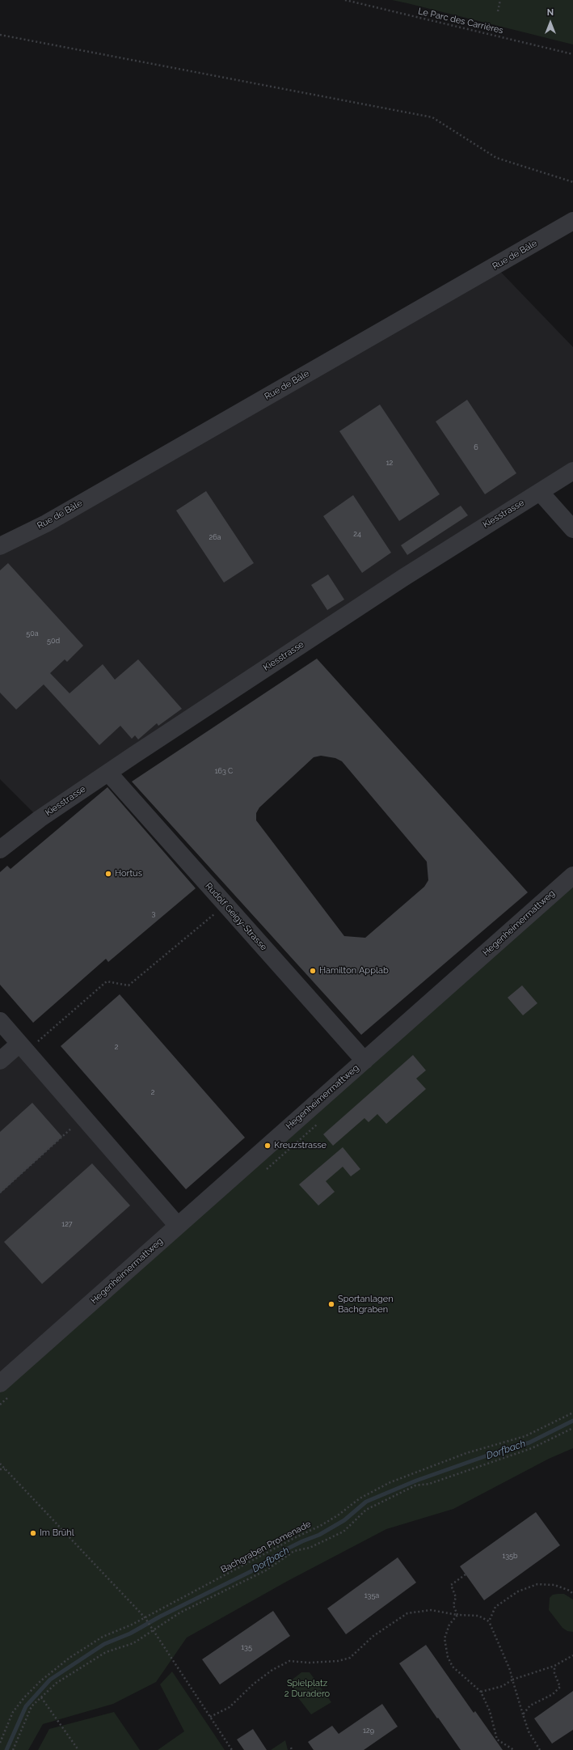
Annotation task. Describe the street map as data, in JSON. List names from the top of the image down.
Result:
{
  "streets": {
    "street": [
      "Rue de Bâle",
      "Kiesstrasse",
      "Rudolf Geigy-Strasse",
      "Hegenheimermattweg"
    ],
    "path": ["Le Parc des Carrières", "Bachgraben Promenade"]
  },
  "crossings": [
    ["Kiesstrasse", "Rudolf Geigy-Strasse"],
    ["Rudolf Geigy-Strasse", "Hegenheimermattweg"]
  ],
  "water": ["Dorfbach"],
  "parks": ["Spielplatz 2 Duradero"],
  "places": [
    "Hortus",
    "Hamilton Applab",
    "Kreuzstrasse",
    "Sportanlagen Bachgraben",
    "Im Brühl"
  ],
  "house_numbers": [
    "6",
    "12",
    "24",
    "26a",
    "50a",
    "50d",
    "163 C",
    "3",
    "2",
    "2",
    "127",
    "135b",
    "135a",
    "135",
    "129"
  ],
  "north": "top"
}
